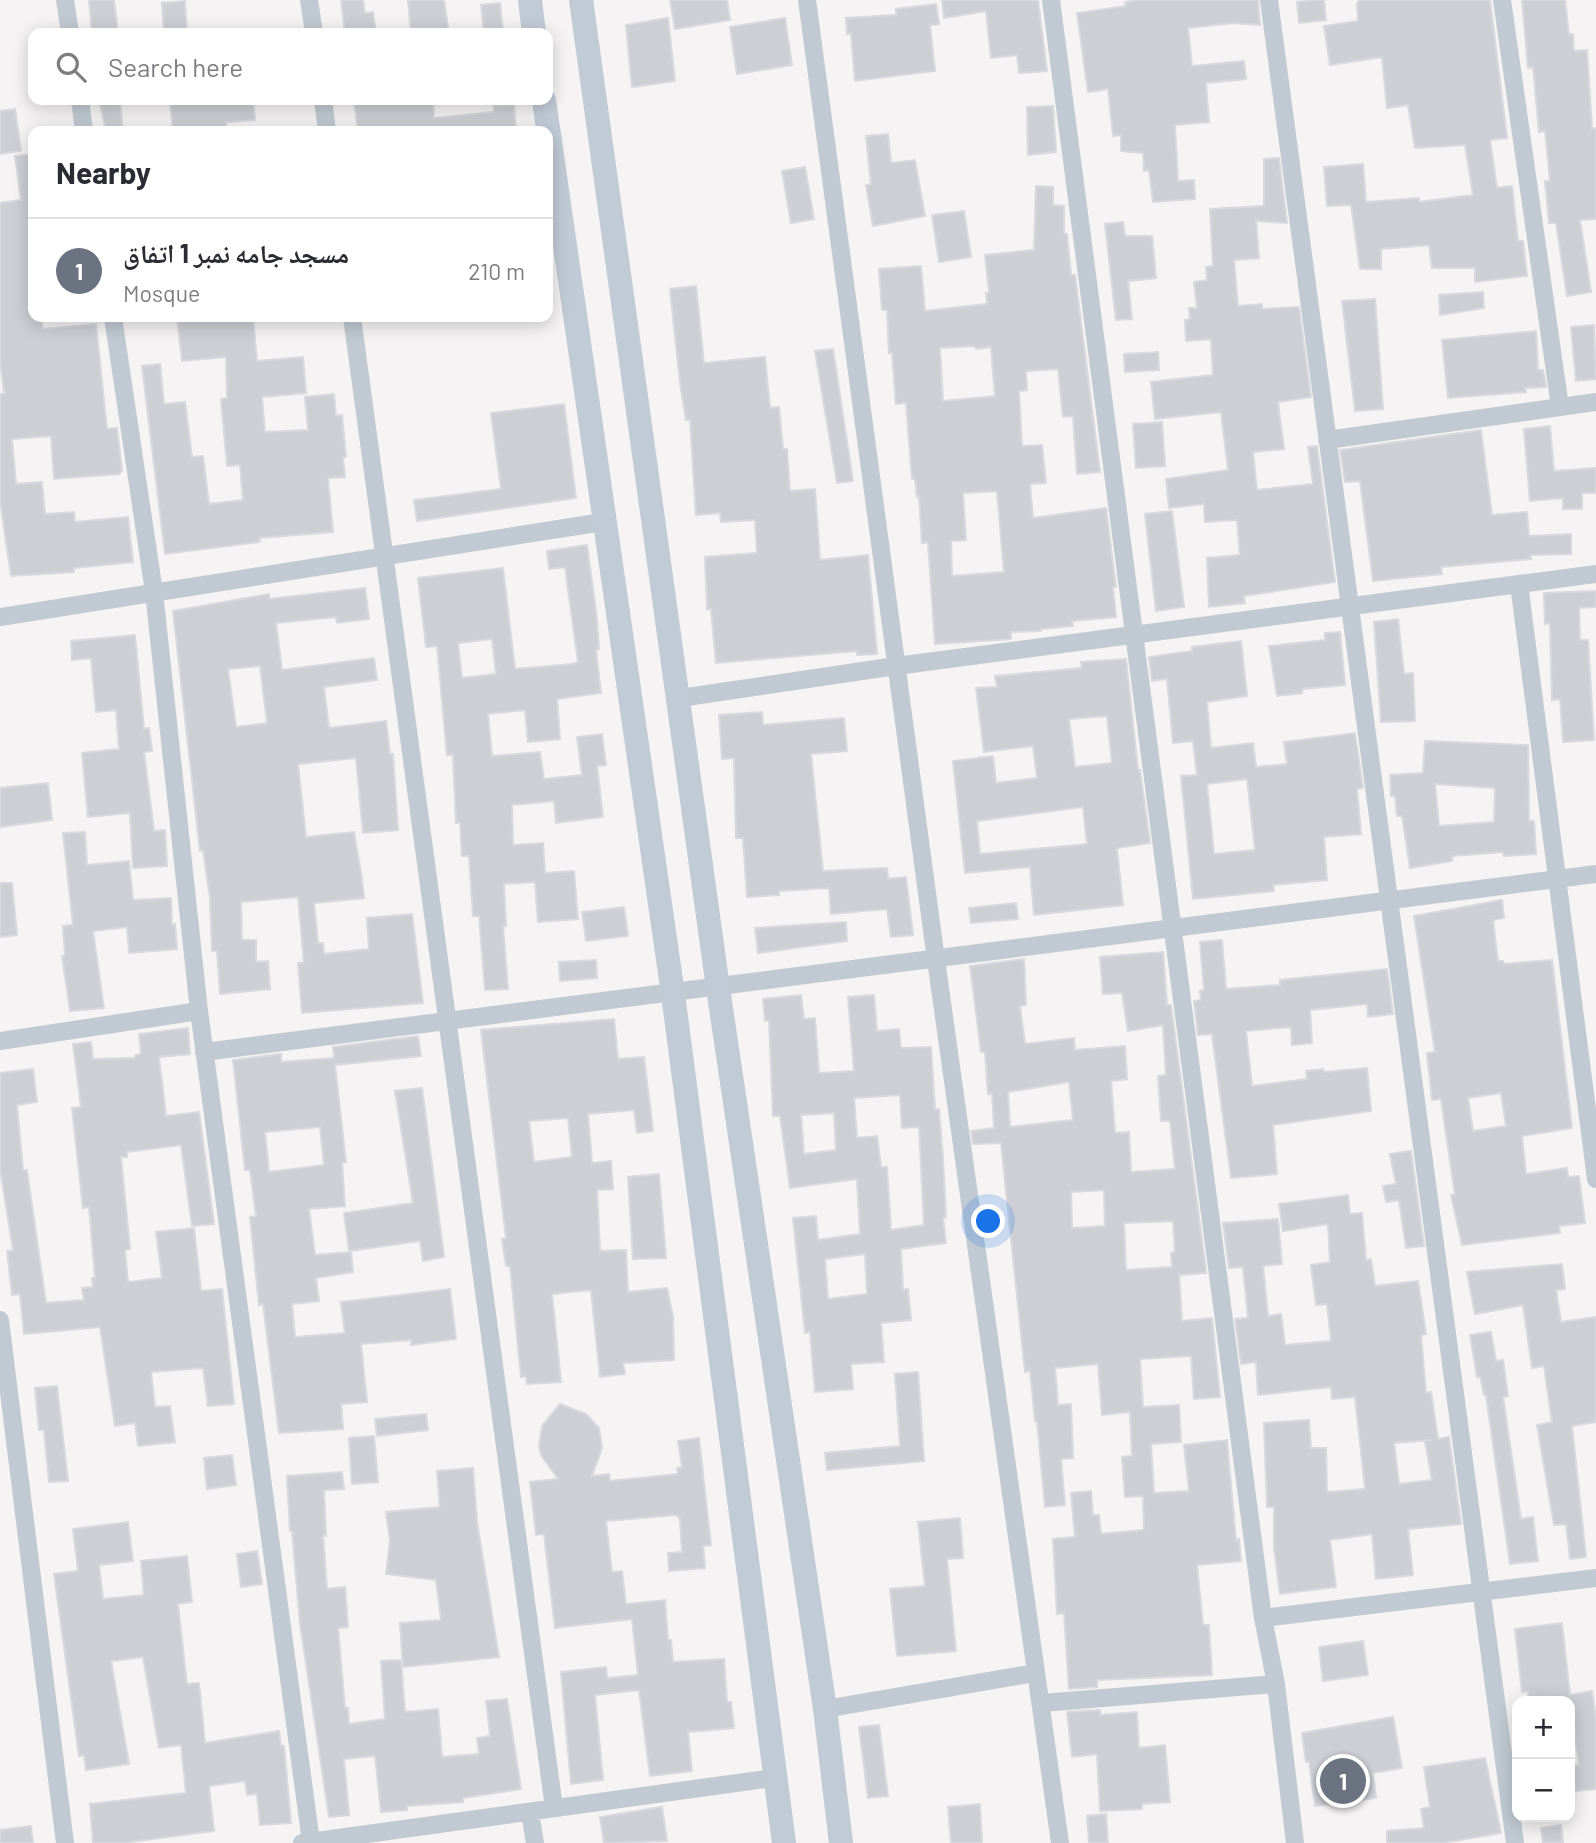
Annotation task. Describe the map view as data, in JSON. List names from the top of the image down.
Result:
{
  "page": {
    "search": "Search here",
    "heading": "Nearby",
    "list": [
      {
        "mark": "1",
        "name": "مسجد جامه نمبر 1 اتفاق",
        "note": "Mosque",
        "value": "210 m"
      }
    ],
    "map_buttons": ["+", "−"],
    "pins": "1"
  }
}
